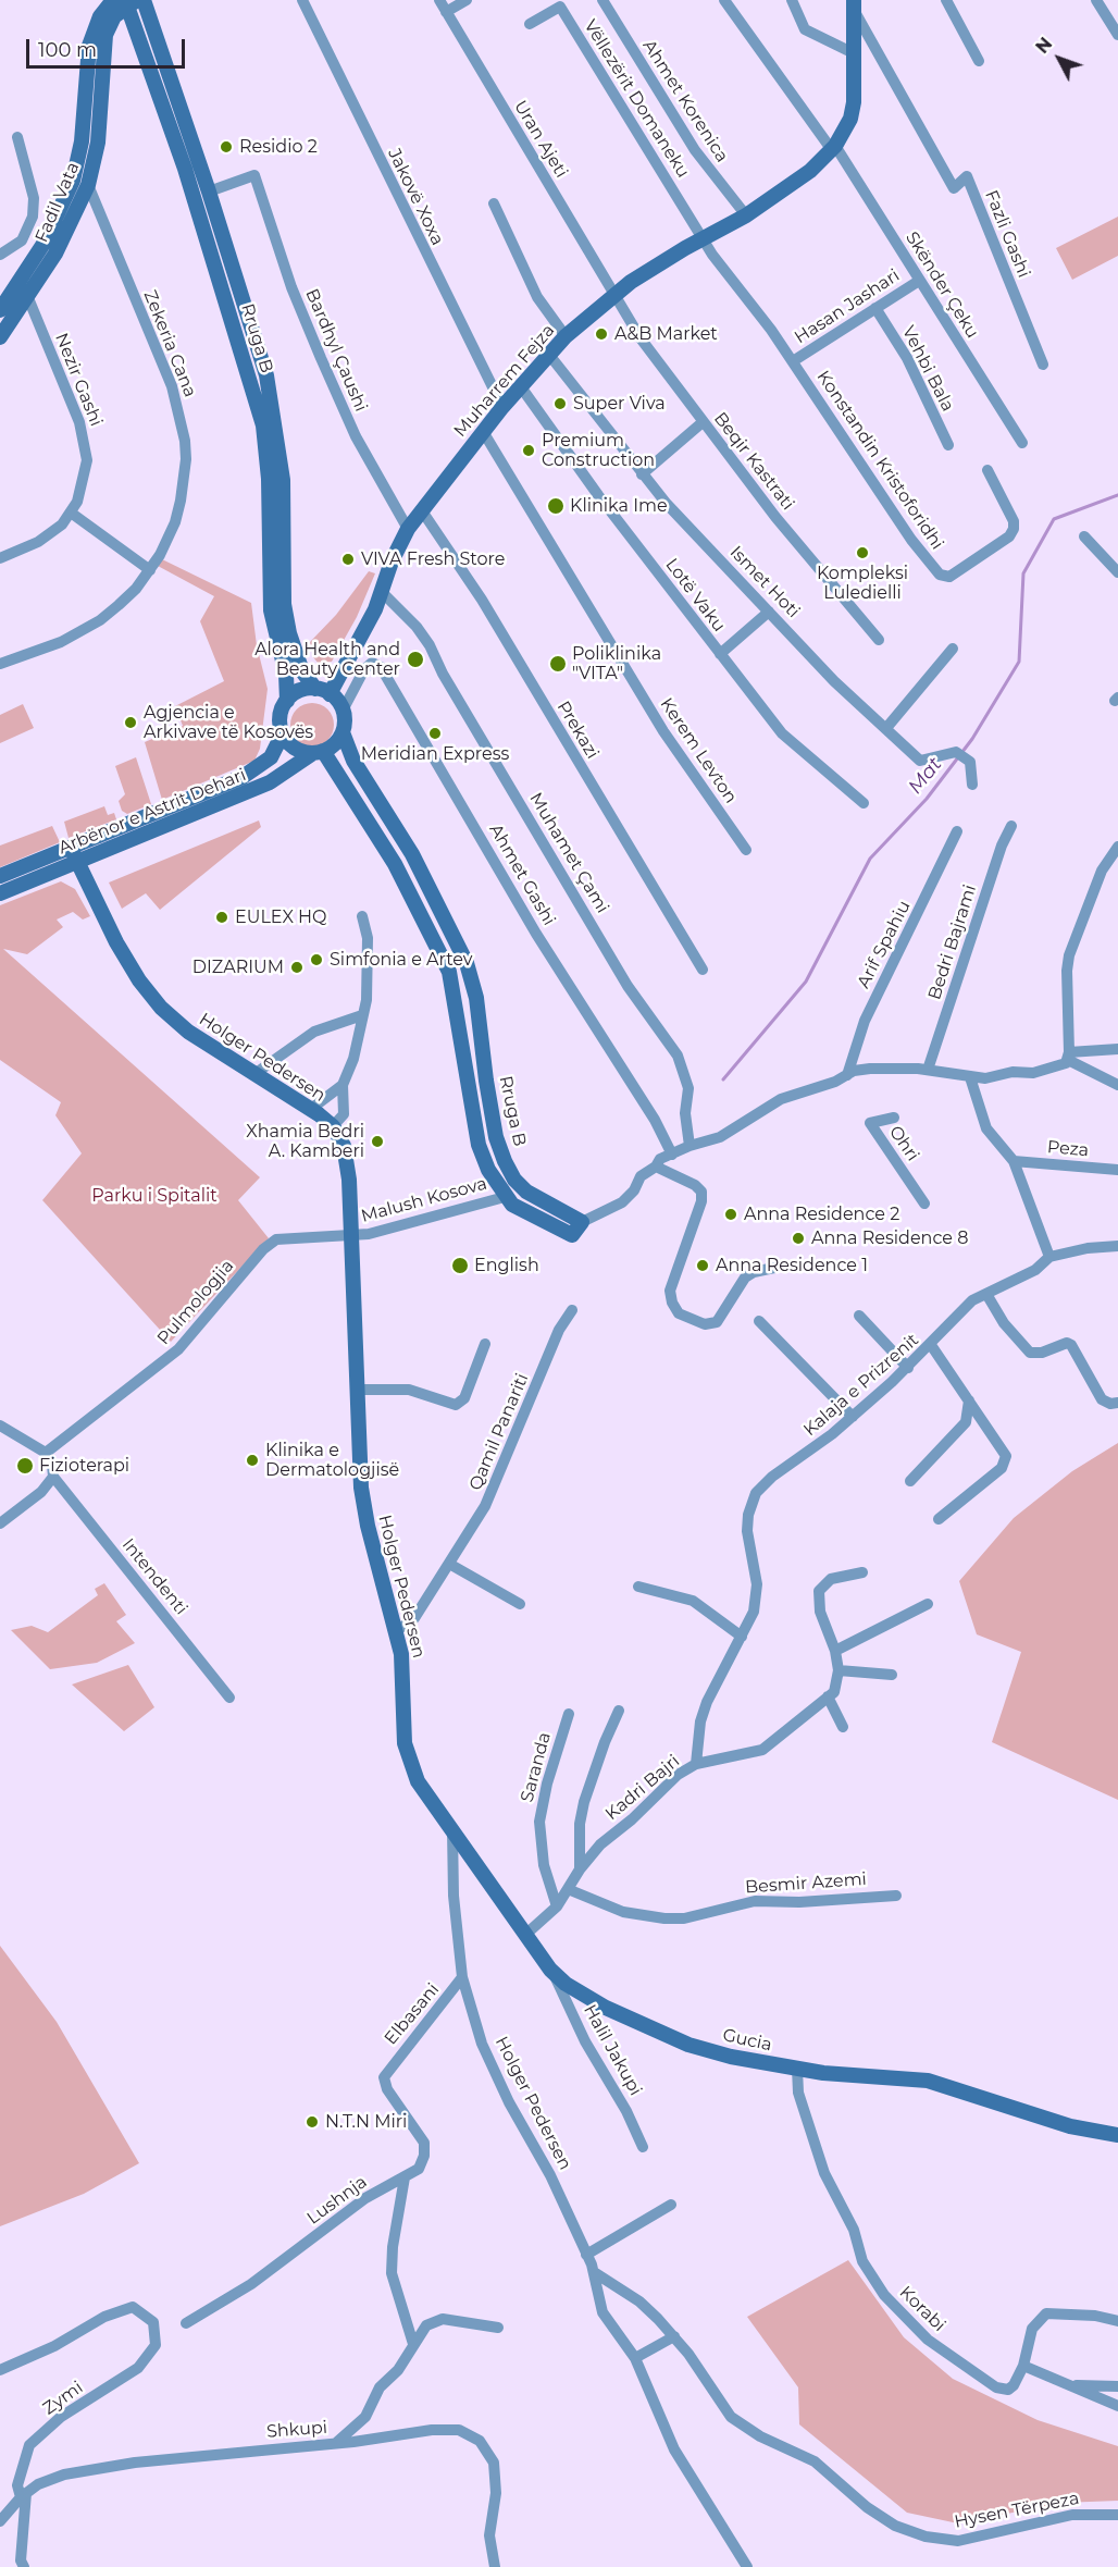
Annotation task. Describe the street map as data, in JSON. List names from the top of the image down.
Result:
{
  "streets": {
    "main road": [
      "Fadil Vata",
      "Rruga B",
      "Muharrem Fejza",
      "Arbënor e Astrit Dehari",
      "Holger Pedersen",
      "Gucia"
    ],
    "street": [
      "Vëllezërit Domaneku",
      "Ahmet Korenica",
      "Uran Ajeti",
      "Jakovë Xoxa",
      "Fazli Gashi",
      "Skënder Çeku",
      "Hasan Jashari",
      "Zekeria Cana",
      "Bardhyl Çaushi",
      "Vehbi Bala",
      "Nezir Gashi",
      "Konstandin Kristoforidhi",
      "Beqir Kastrati",
      "Ismet Hoti",
      "Lotë Vaku",
      "Prekazi",
      "Kerem Levton",
      "Muhamet Çami",
      "Ahmet Gashi",
      "Bedri Bajrami",
      "Arif Spahiu",
      "Ohri",
      "Peza",
      "Malush Kosova",
      "Pulmologjia",
      "Kalaja e Prizrenit",
      "Qamil Panariti",
      "Intendenti",
      "Saranda",
      "Kadri Bajri",
      "Besmir Azemi",
      "Elbasani",
      "Halil Jakupi",
      "Lushnja",
      "Korabi",
      "Zymi",
      "Shkupi",
      "Hysen Tërpeza"
    ]
  },
  "crossings": [
    ["Vëllezërit Domaneku", "Muharrem Fejza"],
    ["Vëllezërit Domaneku", "Konstandin Kristoforidhi"],
    ["Ahmet Korenica", "Muharrem Fejza"],
    ["Uran Ajeti", "Muharrem Fejza"],
    ["Uran Ajeti", "Beqir Kastrati"],
    ["Jakovë Xoxa", "Muharrem Fejza"],
    ["Fadil Vata", "Rruga B"],
    ["Fadil Vata", "Zekeria Cana"],
    ["Fadil Vata", "Nezir Gashi"],
    ["Fazli Gashi", "Muharrem Fejza"],
    ["Skënder Çeku", "Hasan Jashari"],
    ["Skënder Çeku", "Muharrem Fejza"],
    ["Hasan Jashari", "Vehbi Bala"],
    ["Hasan Jashari", "Konstandin Kristoforidhi"],
    ["Rruga B", "Bardhyl Çaushi"],
    ["Rruga B", "Muharrem Fejza"],
    ["Rruga B", "Arbënor e Astrit Dehari"],
    ["Rruga B", "Ahmet Gashi"],
    ["Bardhyl Çaushi", "Muharrem Fejza"],
    ["Muharrem Fejza", "Konstandin Kristoforidhi"],
    ["Muharrem Fejza", "Beqir Kastrati"],
    ["Muharrem Fejza", "Ismet Hoti"],
    ["Muharrem Fejza", "Lotë Vaku"],
    ["Muharrem Fejza", "Prekazi"],
    ["Muharrem Fejza", "Kerem Levton"],
    ["Muharrem Fejza", "Arbënor e Astrit Dehari"],
    ["Muharrem Fejza", "Muhamet Çami"],
    ["Muharrem Fejza", "Ahmet Gashi"],
    ["Arbënor e Astrit Dehari", "Ahmet Gashi"],
    ["Arbënor e Astrit Dehari", "Holger Pedersen"],
    ["Holger Pedersen", "Malush Kosova"],
    ["Holger Pedersen", "Pulmologjia"],
    ["Holger Pedersen", "Qamil Panariti"],
    ["Holger Pedersen", "Elbasani"],
    ["Holger Pedersen", "Gucia"],
    ["Holger Pedersen", "Hysen Tërpeza"],
    ["Malush Kosova", "Pulmologjia"],
    ["Kalaja e Prizrenit", "Kadri Bajri"],
    ["Saranda", "Kadri Bajri"],
    ["Kadri Bajri", "Besmir Azemi"],
    ["Kadri Bajri", "Gucia"],
    ["Elbasani", "Lushnja"],
    ["Gucia", "Halil Jakupi"],
    ["Gucia", "Korabi"],
    ["Zymi", "Shkupi"]
  ],
  "water": ["Mat"],
  "parks": ["Parku i Spitalit"],
  "places": [
    "Residio 2",
    "A&B Market",
    "Super Viva",
    "Premium Construction",
    "Klinika Ime",
    "Kompleksi Luledielli",
    "VIVA Fresh Store",
    "Alora Health and Beauty Center",
    "Poliklinika \"VITA\"",
    "Agjencia e Arkivave të Kosovës",
    "Meridian Express",
    "EULEX HQ",
    "Simfonia e Artev",
    "DIZARIUM",
    "Xhamia Bedri A. Kamberi",
    "Anna Residence 2",
    "Anna Residence 8",
    "English",
    "Anna Residence 1",
    "Klinika e Dermatologjisë",
    "Fizioterapi",
    "N.T.N Miri"
  ],
  "scale_bar": "100 m",
  "north": "top left"
}
